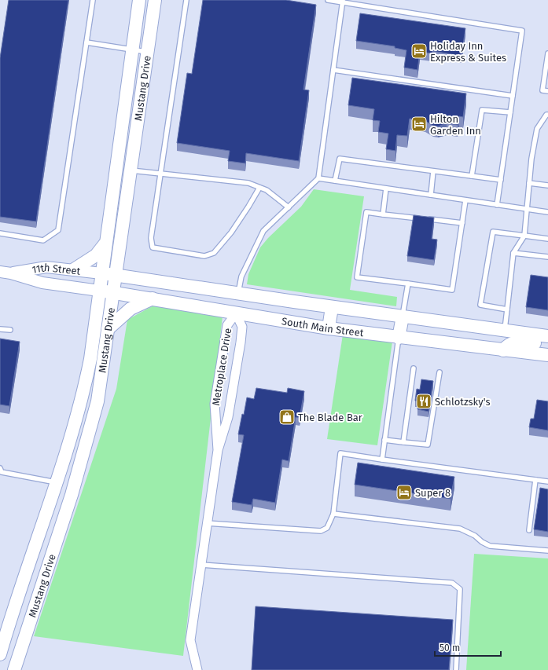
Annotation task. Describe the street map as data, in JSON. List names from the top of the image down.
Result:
{
  "streets": {
    "main road": ["Mustang Drive", "South Main Street"],
    "street": ["11th Street", "Metroplace Drive"]
  },
  "crossings": [
    ["Mustang Drive", "11th Street"],
    ["Mustang Drive", "South Main Street"],
    ["11th Street", "South Main Street"],
    ["South Main Street", "Metroplace Drive"]
  ],
  "places": {
    "hotel": ["Holiday Inn Express & Suites", "Hilton Garden Inn", "Super 8"],
    "restaurant": ["Schlotzsky's"],
    "shop": ["The Blade Bar"]
  },
  "scale_bar": "50 m"
}
